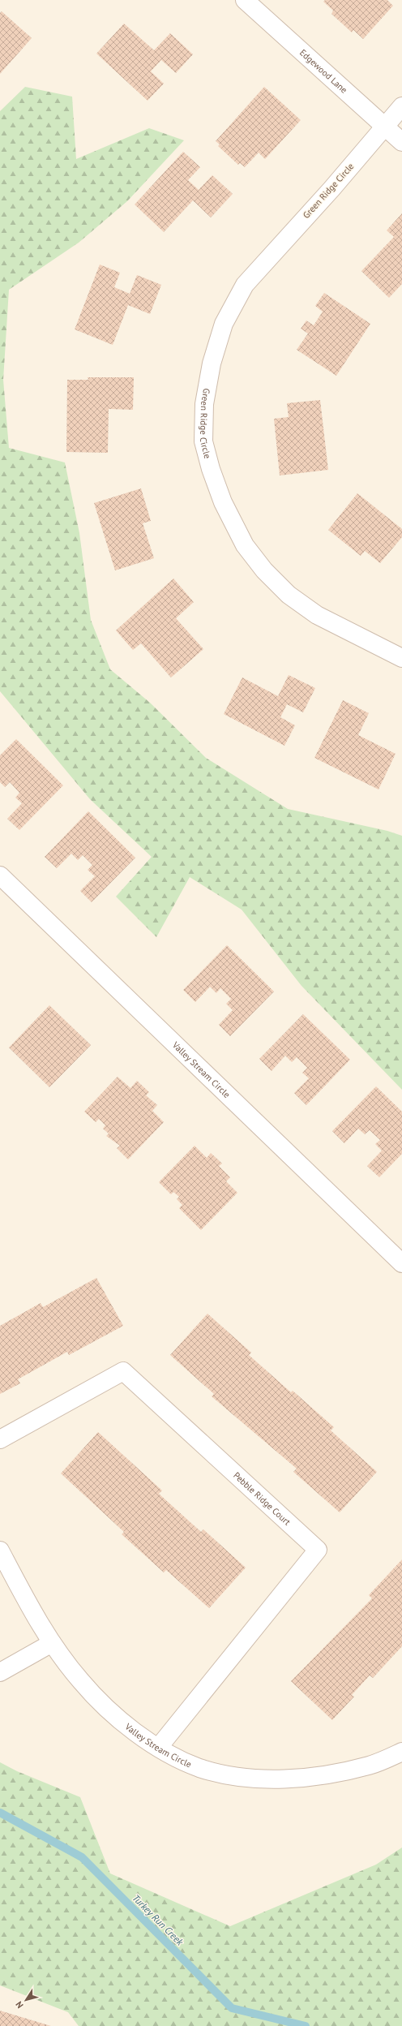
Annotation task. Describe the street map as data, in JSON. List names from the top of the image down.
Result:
{
  "streets": {
    "street": [
      "Edgewood Lane",
      "Green Ridge Circle",
      "Valley Stream Circle",
      "Pebble Ridge Court"
    ]
  },
  "crossings": [
    ["Edgewood Lane", "Green Ridge Circle"],
    ["Valley Stream Circle", "Pebble Ridge Court"]
  ],
  "water": ["Turkey Run Creek"],
  "north": "bottom left"
}
